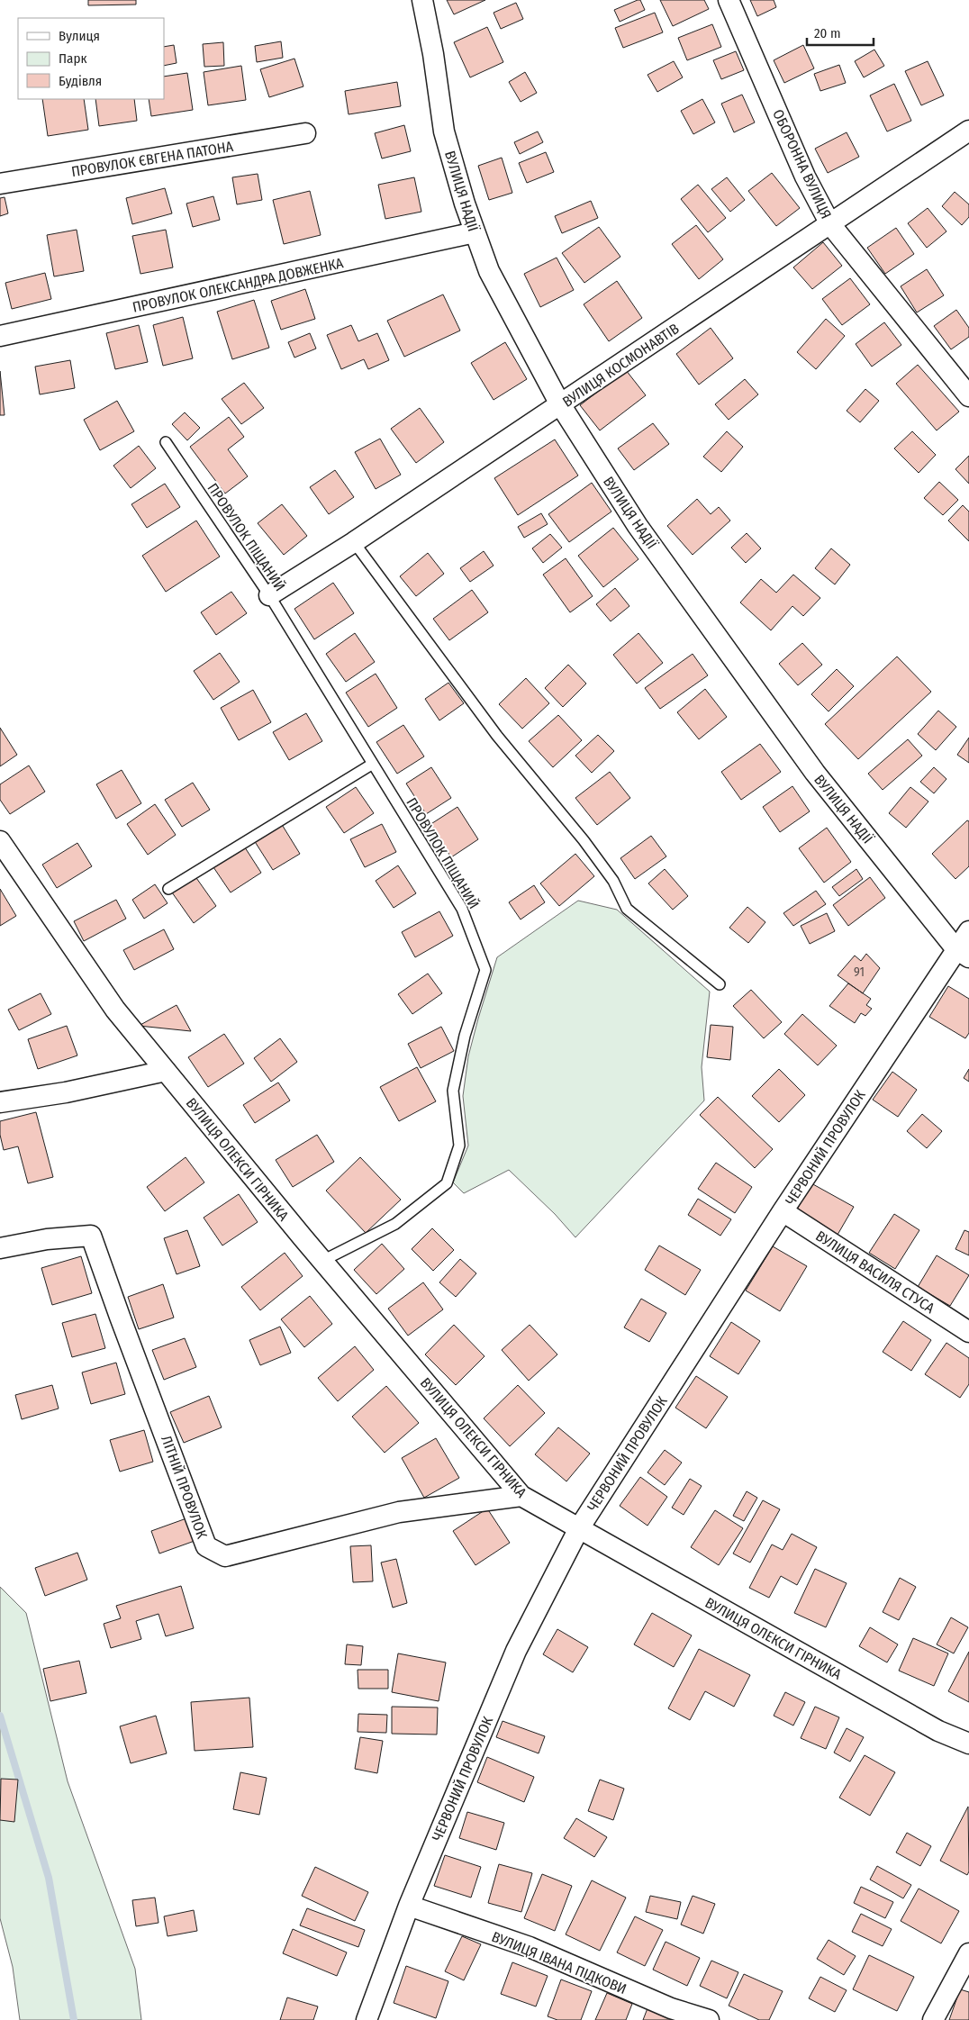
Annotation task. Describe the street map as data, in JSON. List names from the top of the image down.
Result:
{
  "streets": {
    "street": [
      "ПРОВУЛОК ЄВГЕНА ПАТОНА",
      "ОБОРОННА ВУЛИЦЯ",
      "ВУЛИЦЯ НАДІЇ",
      "ПРОВУЛОК ОЛЕКСАНДРА ДОВЖЕНКА",
      "ВУЛИЦЯ КОСМОНАВТІВ",
      "ЧЕРВОНИЙ ПРОВУЛОК",
      "ВУЛИЦЯ ОЛЕКСИ ГІРНИКА",
      "ВУЛИЦЯ ВАСИЛЯ СТУСА",
      "ЛІТНІЙ ПРОВУЛОК",
      "ВУЛИЦЯ ІВАНА ПІДКОВИ"
    ],
    "lane": ["ПРОВУЛОК ПІЩАНИЙ"]
  },
  "crossings": [
    ["ОБОРОННА ВУЛИЦЯ", "ВУЛИЦЯ КОСМОНАВТІВ"],
    ["ВУЛИЦЯ НАДІЇ", "ПРОВУЛОК ОЛЕКСАНДРА ДОВЖЕНКА"],
    ["ВУЛИЦЯ НАДІЇ", "ВУЛИЦЯ КОСМОНАВТІВ"],
    ["ВУЛИЦЯ НАДІЇ", "ЧЕРВОНИЙ ПРОВУЛОК"],
    ["ВУЛИЦЯ КОСМОНАВТІВ", "ПРОВУЛОК ПІЩАНИЙ"],
    ["ПРОВУЛОК ПІЩАНИЙ", "ВУЛИЦЯ ОЛЕКСИ ГІРНИКА"],
    ["ЧЕРВОНИЙ ПРОВУЛОК", "ВУЛИЦЯ ОЛЕКСИ ГІРНИКА"],
    ["ЧЕРВОНИЙ ПРОВУЛОК", "ВУЛИЦЯ ВАСИЛЯ СТУСА"],
    ["ЧЕРВОНИЙ ПРОВУЛОК", "ВУЛИЦЯ ІВАНА ПІДКОВИ"],
    ["ВУЛИЦЯ ОЛЕКСИ ГІРНИКА", "ЛІТНІЙ ПРОВУЛОК"]
  ],
  "house_numbers": ["91"],
  "legend": ["Вулиця", "Парк", "Будівля"],
  "scale_bar": "20 m"
}
